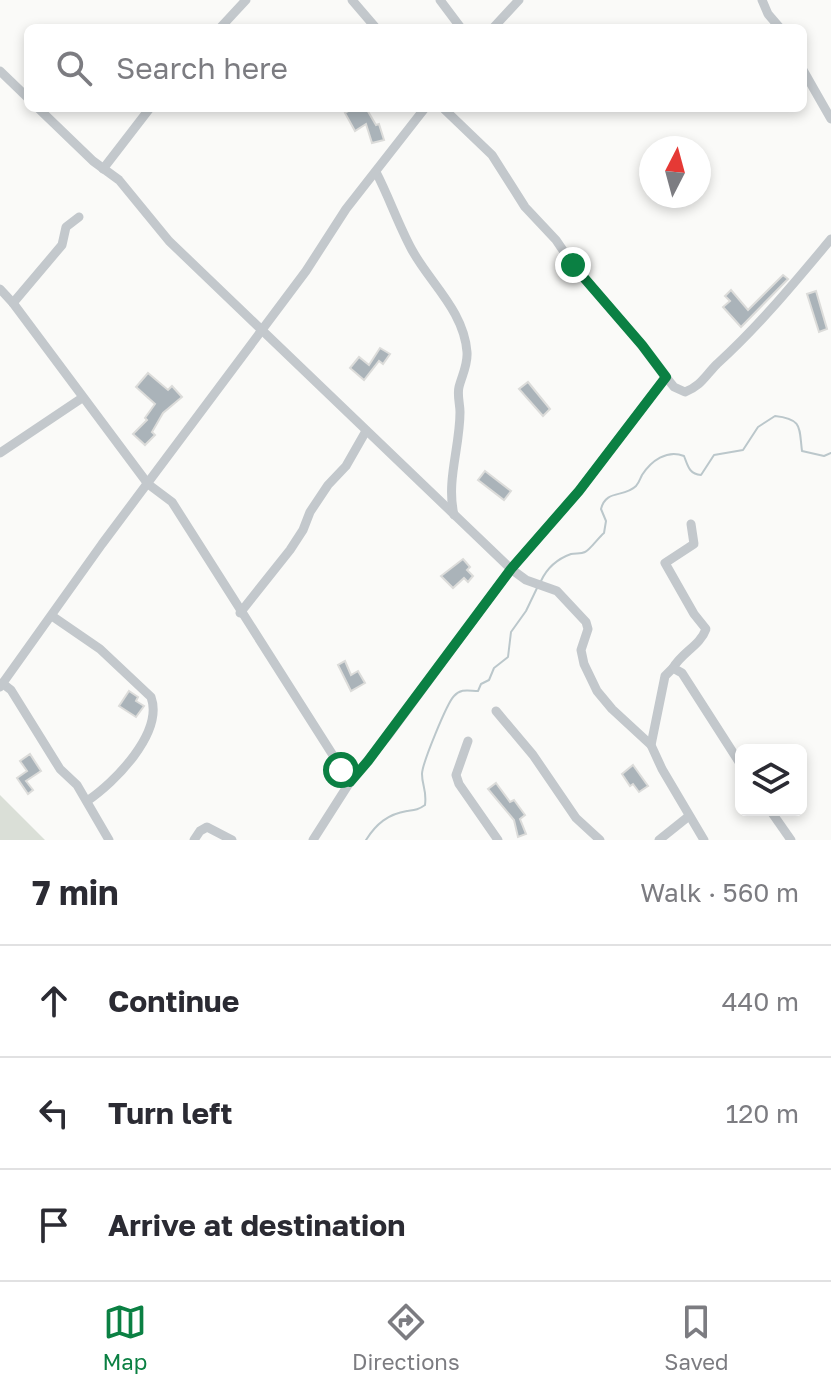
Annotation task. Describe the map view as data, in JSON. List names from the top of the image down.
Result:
{
  "north": "top",
  "page": {
    "search": "Search here",
    "heading": ["7 min", "Walk · 560 m"],
    "list": [
      ["Continue", "440 m"],
      ["Turn left", "120 m"],
      "Arrive at destination"
    ],
    "nav": ["Map", "Directions", "Saved"]
  }
}
